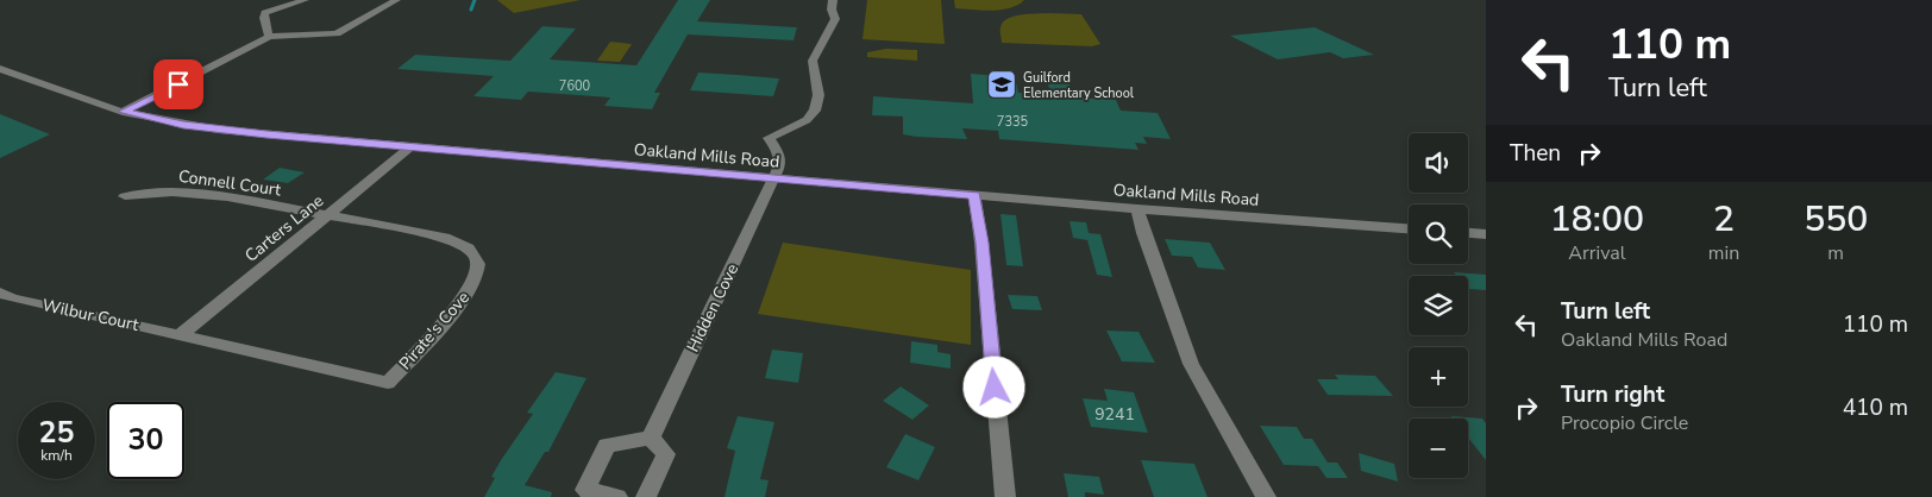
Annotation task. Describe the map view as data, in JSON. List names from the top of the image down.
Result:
{
  "streets": {
    "street": [
      "Oakland Mills Road",
      "Connell Court",
      "Carters Lane",
      "Hidden Cove",
      "Wilbur Court",
      "Pirate's Cove"
    ]
  },
  "crossings": [
    ["Oakland Mills Road", "Carters Lane"],
    ["Oakland Mills Road", "Hidden Cove"],
    ["Connell Court", "Carters Lane"],
    ["Connell Court", "Pirate's Cove"],
    ["Carters Lane", "Wilbur Court"],
    ["Carters Lane", "Pirate's Cove"],
    ["Wilbur Court", "Pirate's Cove"]
  ],
  "places": {
    "school or university": ["Guilford Elementary School"]
  },
  "house_numbers": ["7600", "7335", "9241"],
  "page": {
    "turn": ["110 m", "Turn left"],
    "then": "Then",
    "map_buttons": ["+", "−"],
    "eta": [
      "18:00",
      "Arrival",
      "2",
      "min",
      "550",
      "m"
    ],
    "list": [
      {
        "name": "Turn left",
        "note": "Oakland Mills Road",
        "value": "110 m"
      },
      {
        "name": "Turn right",
        "note": "Procopio Circle",
        "value": "410 m"
      }
    ],
    "speed": "25 km/h",
    "limit": "30"
  }
}
